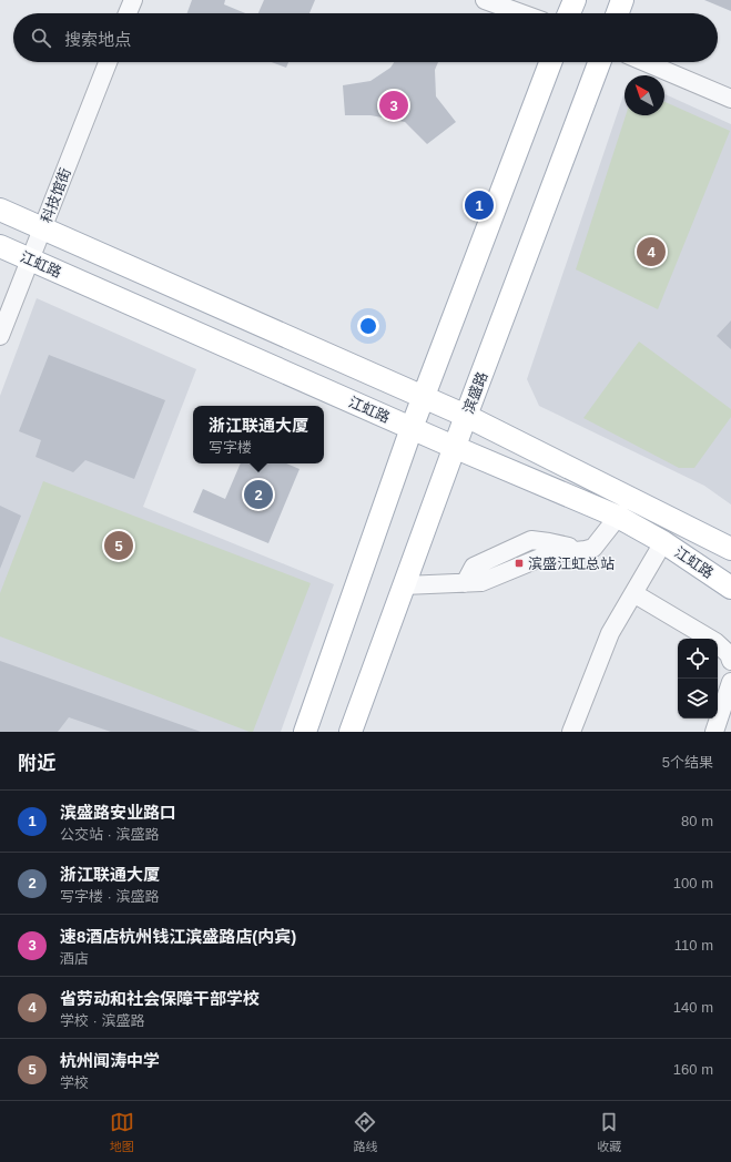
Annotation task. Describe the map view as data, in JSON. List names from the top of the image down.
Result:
{
  "streets": {
    "main road": ["江虹路", "滨盛路"],
    "street": ["科技馆街"]
  },
  "crossings": [
    ["科技馆街", "江虹路"],
    ["江虹路", "滨盛路"]
  ],
  "places": {
    "transit": ["滨盛江虹总站"]
  },
  "north": "top left",
  "page": {
    "search": "搜索地点",
    "pins": [
      "3",
      "1",
      "4",
      "2",
      "5"
    ],
    "popup": ["浙江联通大厦", "写字楼"],
    "heading": ["附近", "5个结果"],
    "list": [
      {
        "mark": "1",
        "name": "滨盛路安业路口",
        "note": "公交站 · 滨盛路",
        "value": "80 m"
      },
      {
        "mark": "2",
        "name": "浙江联通大厦",
        "note": "写字楼 · 滨盛路",
        "value": "100 m"
      },
      {
        "mark": "3",
        "name": "速8酒店杭州钱江滨盛路店(内宾)",
        "note": "酒店",
        "value": "110 m"
      },
      {
        "mark": "4",
        "name": "省劳动和社会保障干部学校",
        "note": "学校 · 滨盛路",
        "value": "140 m"
      },
      {
        "mark": "5",
        "name": "杭州闻涛中学",
        "note": "学校",
        "value": "160 m"
      }
    ],
    "nav": ["地图", "路线", "收藏"]
  }
}
